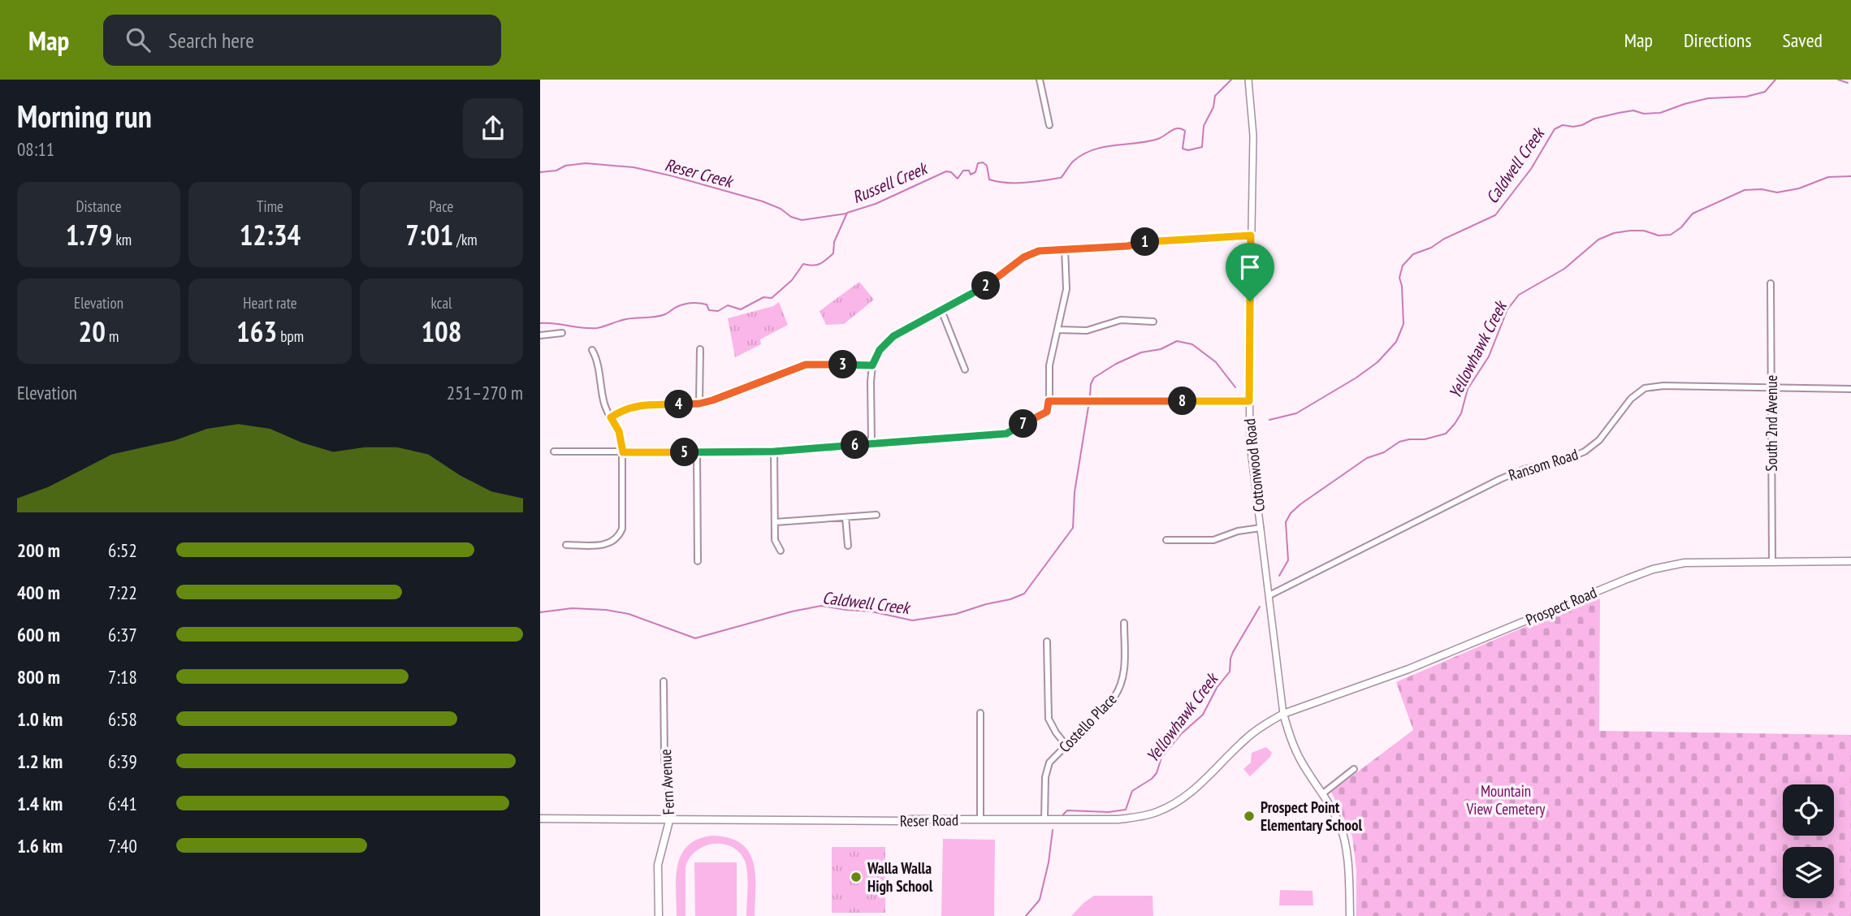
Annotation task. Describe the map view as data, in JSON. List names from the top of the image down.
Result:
{
  "streets": {
    "main road": ["Prospect Road", "Fern Avenue", "Reser Road"],
    "street": [
      "South 2nd Avenue",
      "Ransom Road",
      "Cottonwood Road",
      "Costello Place"
    ]
  },
  "crossings": [
    ["South 2nd Avenue", "Ransom Road"],
    ["South 2nd Avenue", "Prospect Road"],
    ["Ransom Road", "Cottonwood Road"],
    ["Cottonwood Road", "Prospect Road"],
    ["Cottonwood Road", "Reser Road"],
    ["Prospect Road", "Reser Road"],
    ["Costello Place", "Reser Road"],
    ["Fern Avenue", "Reser Road"]
  ],
  "water": [
    "Caldwell Creek",
    "Reser Creek",
    "Russell Creek",
    "Yellowhawk Creek"
  ],
  "parks": ["Mountain View Cemetery"],
  "places": ["Prospect Point Elementary School", "Walla Walla High School"],
  "page": {
    "header": "Map",
    "search": "Search here",
    "nav": ["Map", "Directions", "Saved"],
    "heading": ["Morning run", "08:11"],
    "stats": [
      ["Distance", "1.79 km"],
      ["Time", "12:34"],
      ["Pace", "7:01 /km"],
      ["Elevation", "20 m"],
      ["Heart rate", "163 bpm"],
      ["kcal", "108"]
    ],
    "pins": [
      "1",
      "2",
      "3",
      "8",
      "4",
      "7",
      "6",
      "5"
    ],
    "chart": ["Elevation", "251–270 m"],
    "list": [
      {
        "name": "200 m",
        "note": "6:52"
      },
      {
        "name": "400 m",
        "note": "7:22"
      },
      {
        "name": "600 m",
        "note": "6:37"
      },
      {
        "name": "800 m",
        "note": "7:18"
      },
      {
        "name": "1.0 km",
        "note": "6:58"
      },
      {
        "name": "1.2 km",
        "note": "6:39"
      },
      {
        "name": "1.4 km",
        "note": "6:41"
      },
      {
        "name": "1.6 km",
        "note": "7:40"
      }
    ]
  }
}
